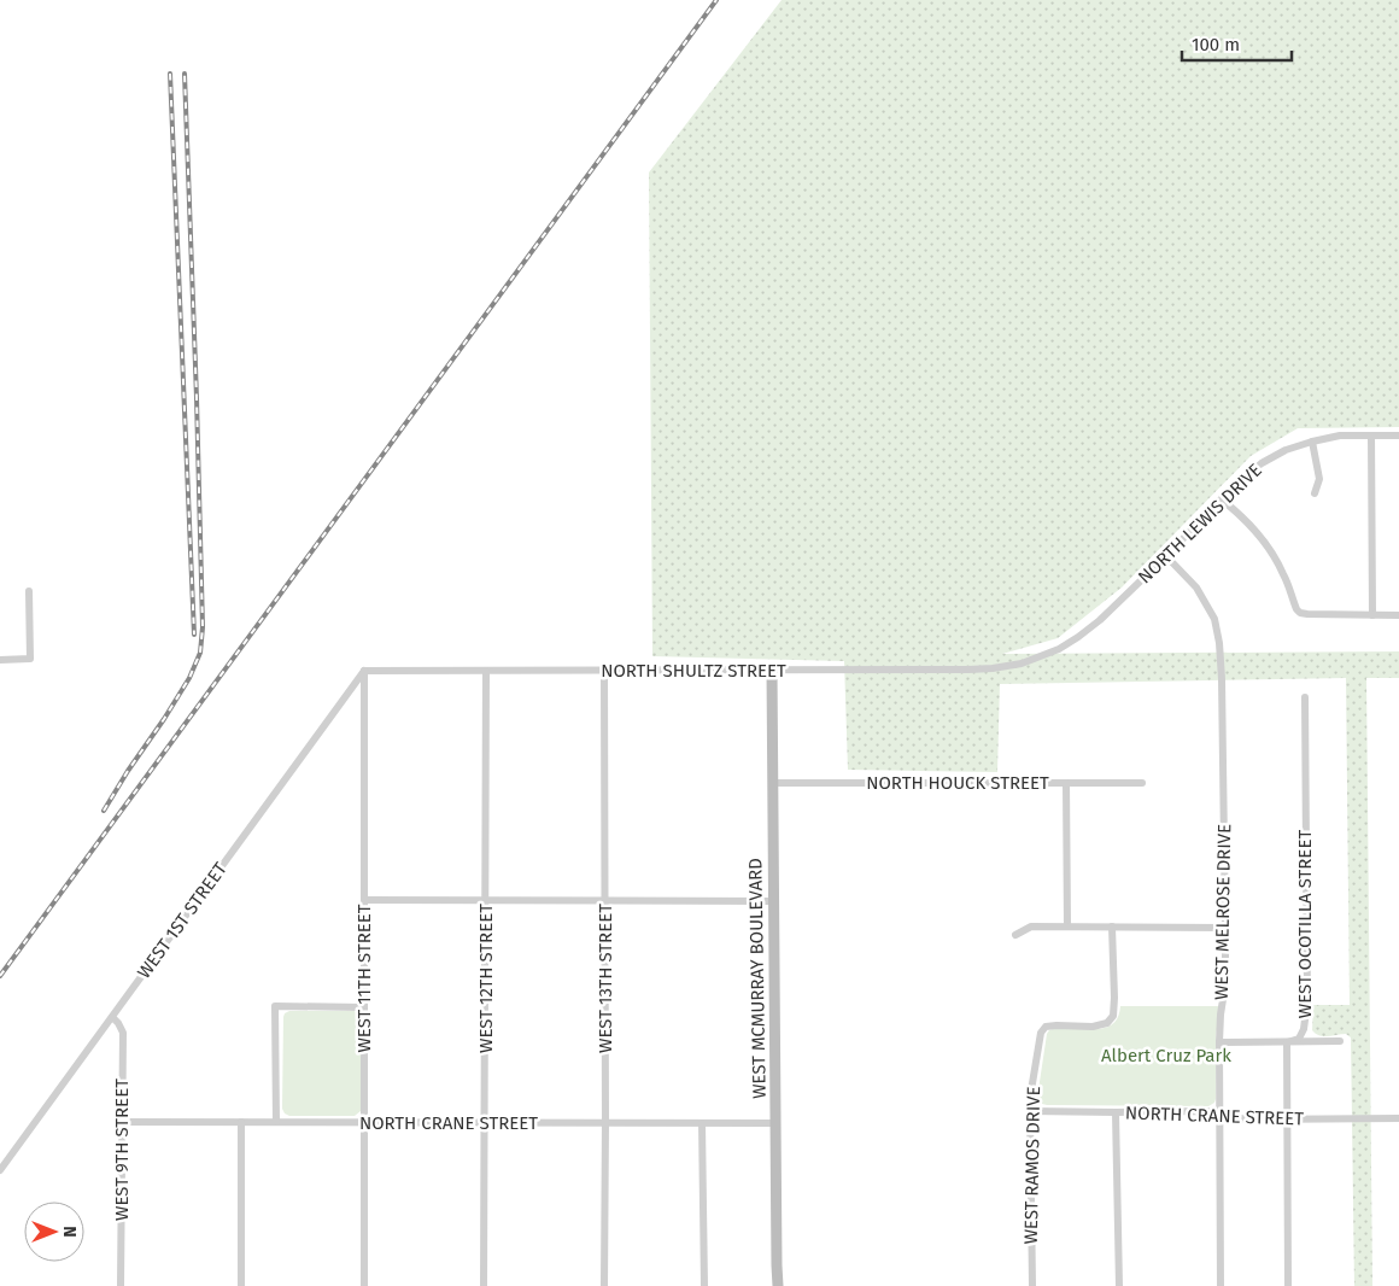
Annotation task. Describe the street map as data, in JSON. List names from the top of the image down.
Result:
{
  "streets": {
    "street": [
      "NORTH LEWIS DRIVE",
      "NORTH SHULTZ STREET",
      "NORTH HOUCK STREET",
      "WEST MELROSE DRIVE",
      "WEST 1ST STREET",
      "WEST OCOTILLA STREET",
      "WEST 11TH STREET",
      "WEST 12TH STREET",
      "WEST 13TH STREET",
      "WEST MCMURRAY BOULEVARD",
      "NORTH CRANE STREET",
      "WEST 9TH STREET",
      "WEST RAMOS DRIVE"
    ]
  },
  "crossings": [
    ["NORTH LEWIS DRIVE", "NORTH SHULTZ STREET"],
    ["NORTH LEWIS DRIVE", "WEST MELROSE DRIVE"],
    ["NORTH SHULTZ STREET", "WEST 1ST STREET"],
    ["NORTH SHULTZ STREET", "WEST 11TH STREET"],
    ["NORTH SHULTZ STREET", "WEST 12TH STREET"],
    ["NORTH SHULTZ STREET", "WEST 13TH STREET"],
    ["NORTH SHULTZ STREET", "WEST MCMURRAY BOULEVARD"],
    ["NORTH HOUCK STREET", "WEST MCMURRAY BOULEVARD"],
    ["WEST MELROSE DRIVE", "NORTH CRANE STREET"],
    ["WEST 1ST STREET", "WEST 11TH STREET"],
    ["WEST 1ST STREET", "WEST 9TH STREET"],
    ["WEST OCOTILLA STREET", "NORTH CRANE STREET"],
    ["WEST 11TH STREET", "NORTH CRANE STREET"],
    ["WEST 12TH STREET", "NORTH CRANE STREET"],
    ["WEST 13TH STREET", "NORTH CRANE STREET"],
    ["WEST MCMURRAY BOULEVARD", "NORTH CRANE STREET"],
    ["NORTH CRANE STREET", "WEST 9TH STREET"],
    ["NORTH CRANE STREET", "WEST RAMOS DRIVE"]
  ],
  "parks": ["Albert Cruz Park"],
  "scale_bar": "100 m",
  "north": "right"
}
